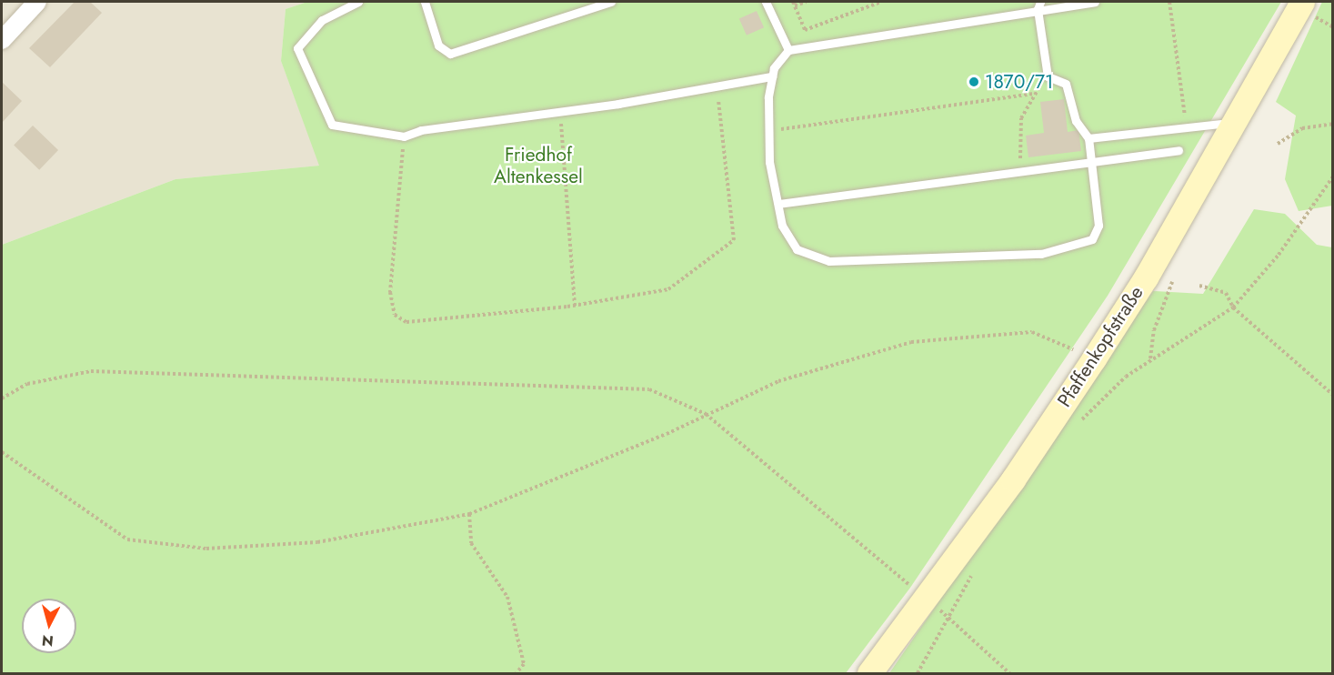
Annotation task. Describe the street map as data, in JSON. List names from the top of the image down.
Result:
{
  "streets": {
    "street": ["Pfaffenkopfstraße"]
  },
  "parks": ["Friedhof Altenkessel"],
  "places": ["1870/71"],
  "north": "bottom"
}
